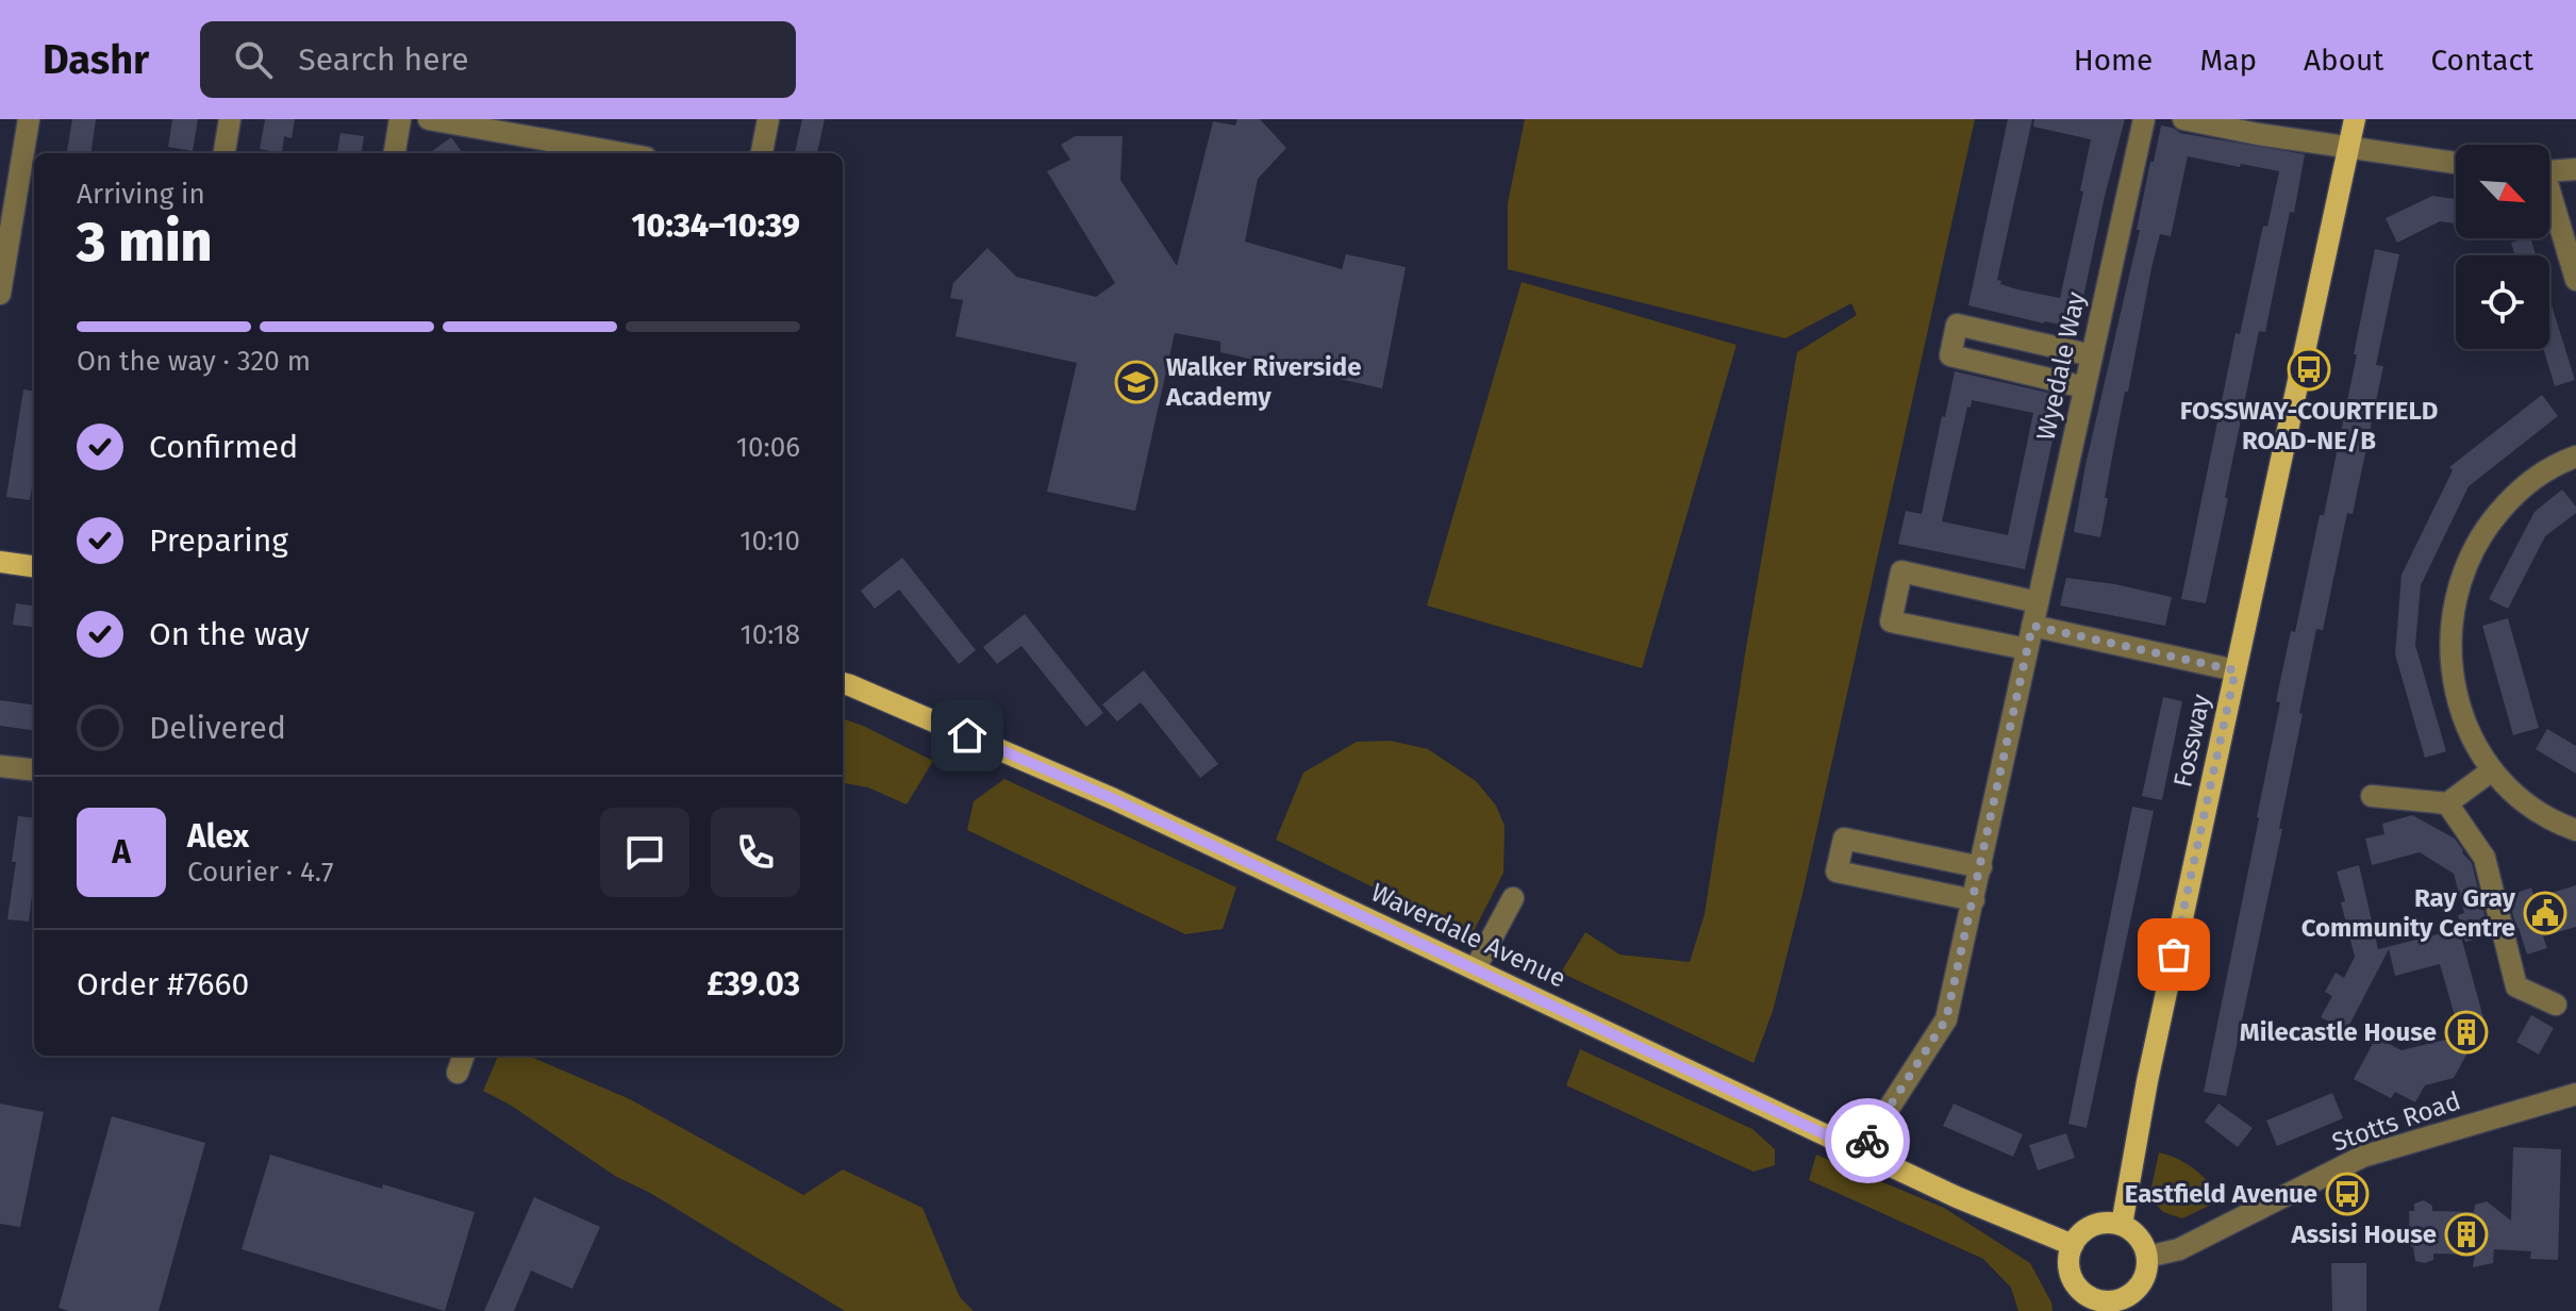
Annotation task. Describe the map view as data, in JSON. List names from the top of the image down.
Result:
{
  "streets": {
    "main road": ["Fossway", "Waverdale Avenue"],
    "street": ["Wyedale Way", "Stotts Road"]
  },
  "crossings": [
    ["Wyedale Way", "Waverdale Avenue"],
    ["Fossway", "Waverdale Avenue"],
    ["Fossway", "Stotts Road"],
    ["Waverdale Avenue", "Stotts Road"]
  ],
  "places": {
    "bus stop": ["FOSSWAY-COURTFIELD ROAD-NE/B", "Eastfield Avenue"],
    "school or university": ["Walker Riverside Academy"],
    "public building": ["Ray Gray Community Centre"],
    "building": ["Milecastle House", "Assisi House"]
  },
  "north": "bottom right",
  "page": {
    "header": "Dashr",
    "search": "Search here",
    "nav": [
      "Home",
      "Map",
      "About",
      "Contact"
    ],
    "heading": ["3 min", "Arriving in", "10:34–10:39"],
    "panel": [
      "Alex",
      "Courier · 4.7",
      "Order #7660",
      "£39.03"
    ],
    "bar": "On the way · 320 m",
    "list": [
      ["Confirmed", "10:06"],
      ["Preparing", "10:10"],
      ["On the way", "10:18"],
      "Delivered"
    ],
    "round": "A"
  }
}
